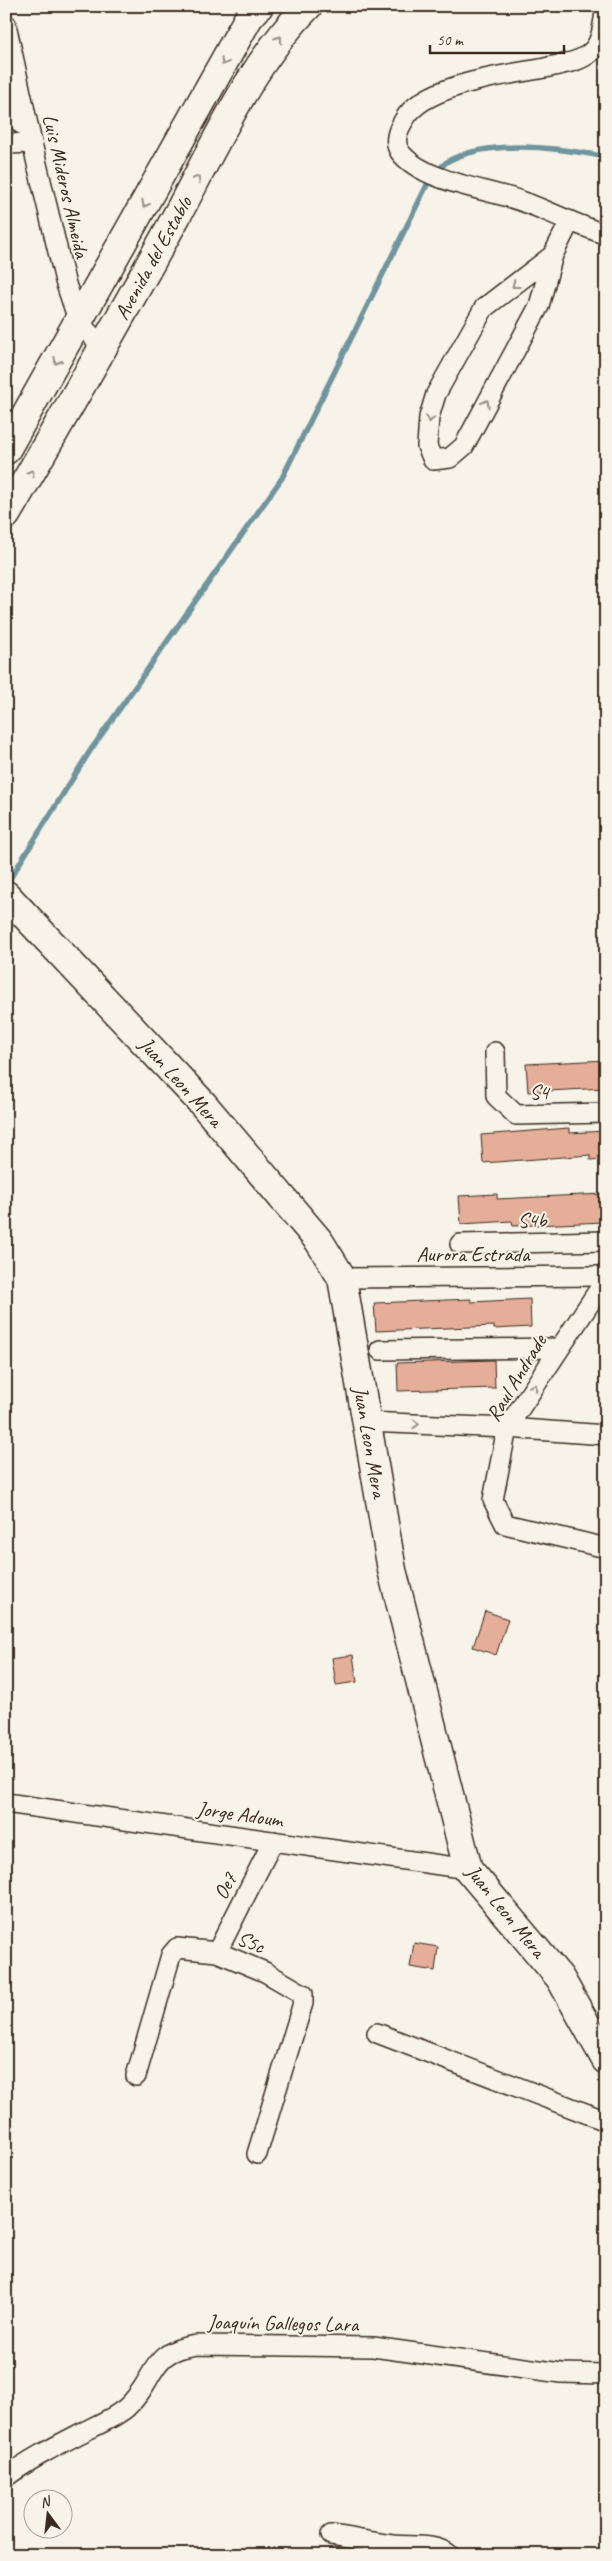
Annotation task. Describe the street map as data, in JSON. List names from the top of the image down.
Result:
{
  "streets": {
    "street": [
      "Luis Mideros Almeida",
      "Avenida del Establo",
      "Juan Leon Mera",
      "S4",
      "S4b",
      "Aurora Estrada",
      "Raul Andrade",
      "Jorge Adoum",
      "Oe7",
      "S5c",
      "Joaquín Gallegos Lara"
    ]
  },
  "crossings": [
    ["Luis Mideros Almeida", "Avenida del Establo"],
    ["Juan Leon Mera", "Aurora Estrada"],
    ["Juan Leon Mera", "Jorge Adoum"],
    ["Aurora Estrada", "Raul Andrade"],
    ["Jorge Adoum", "Oe7"],
    ["Oe7", "S5c"]
  ],
  "scale_bar": "50 m",
  "north": "top"
}
